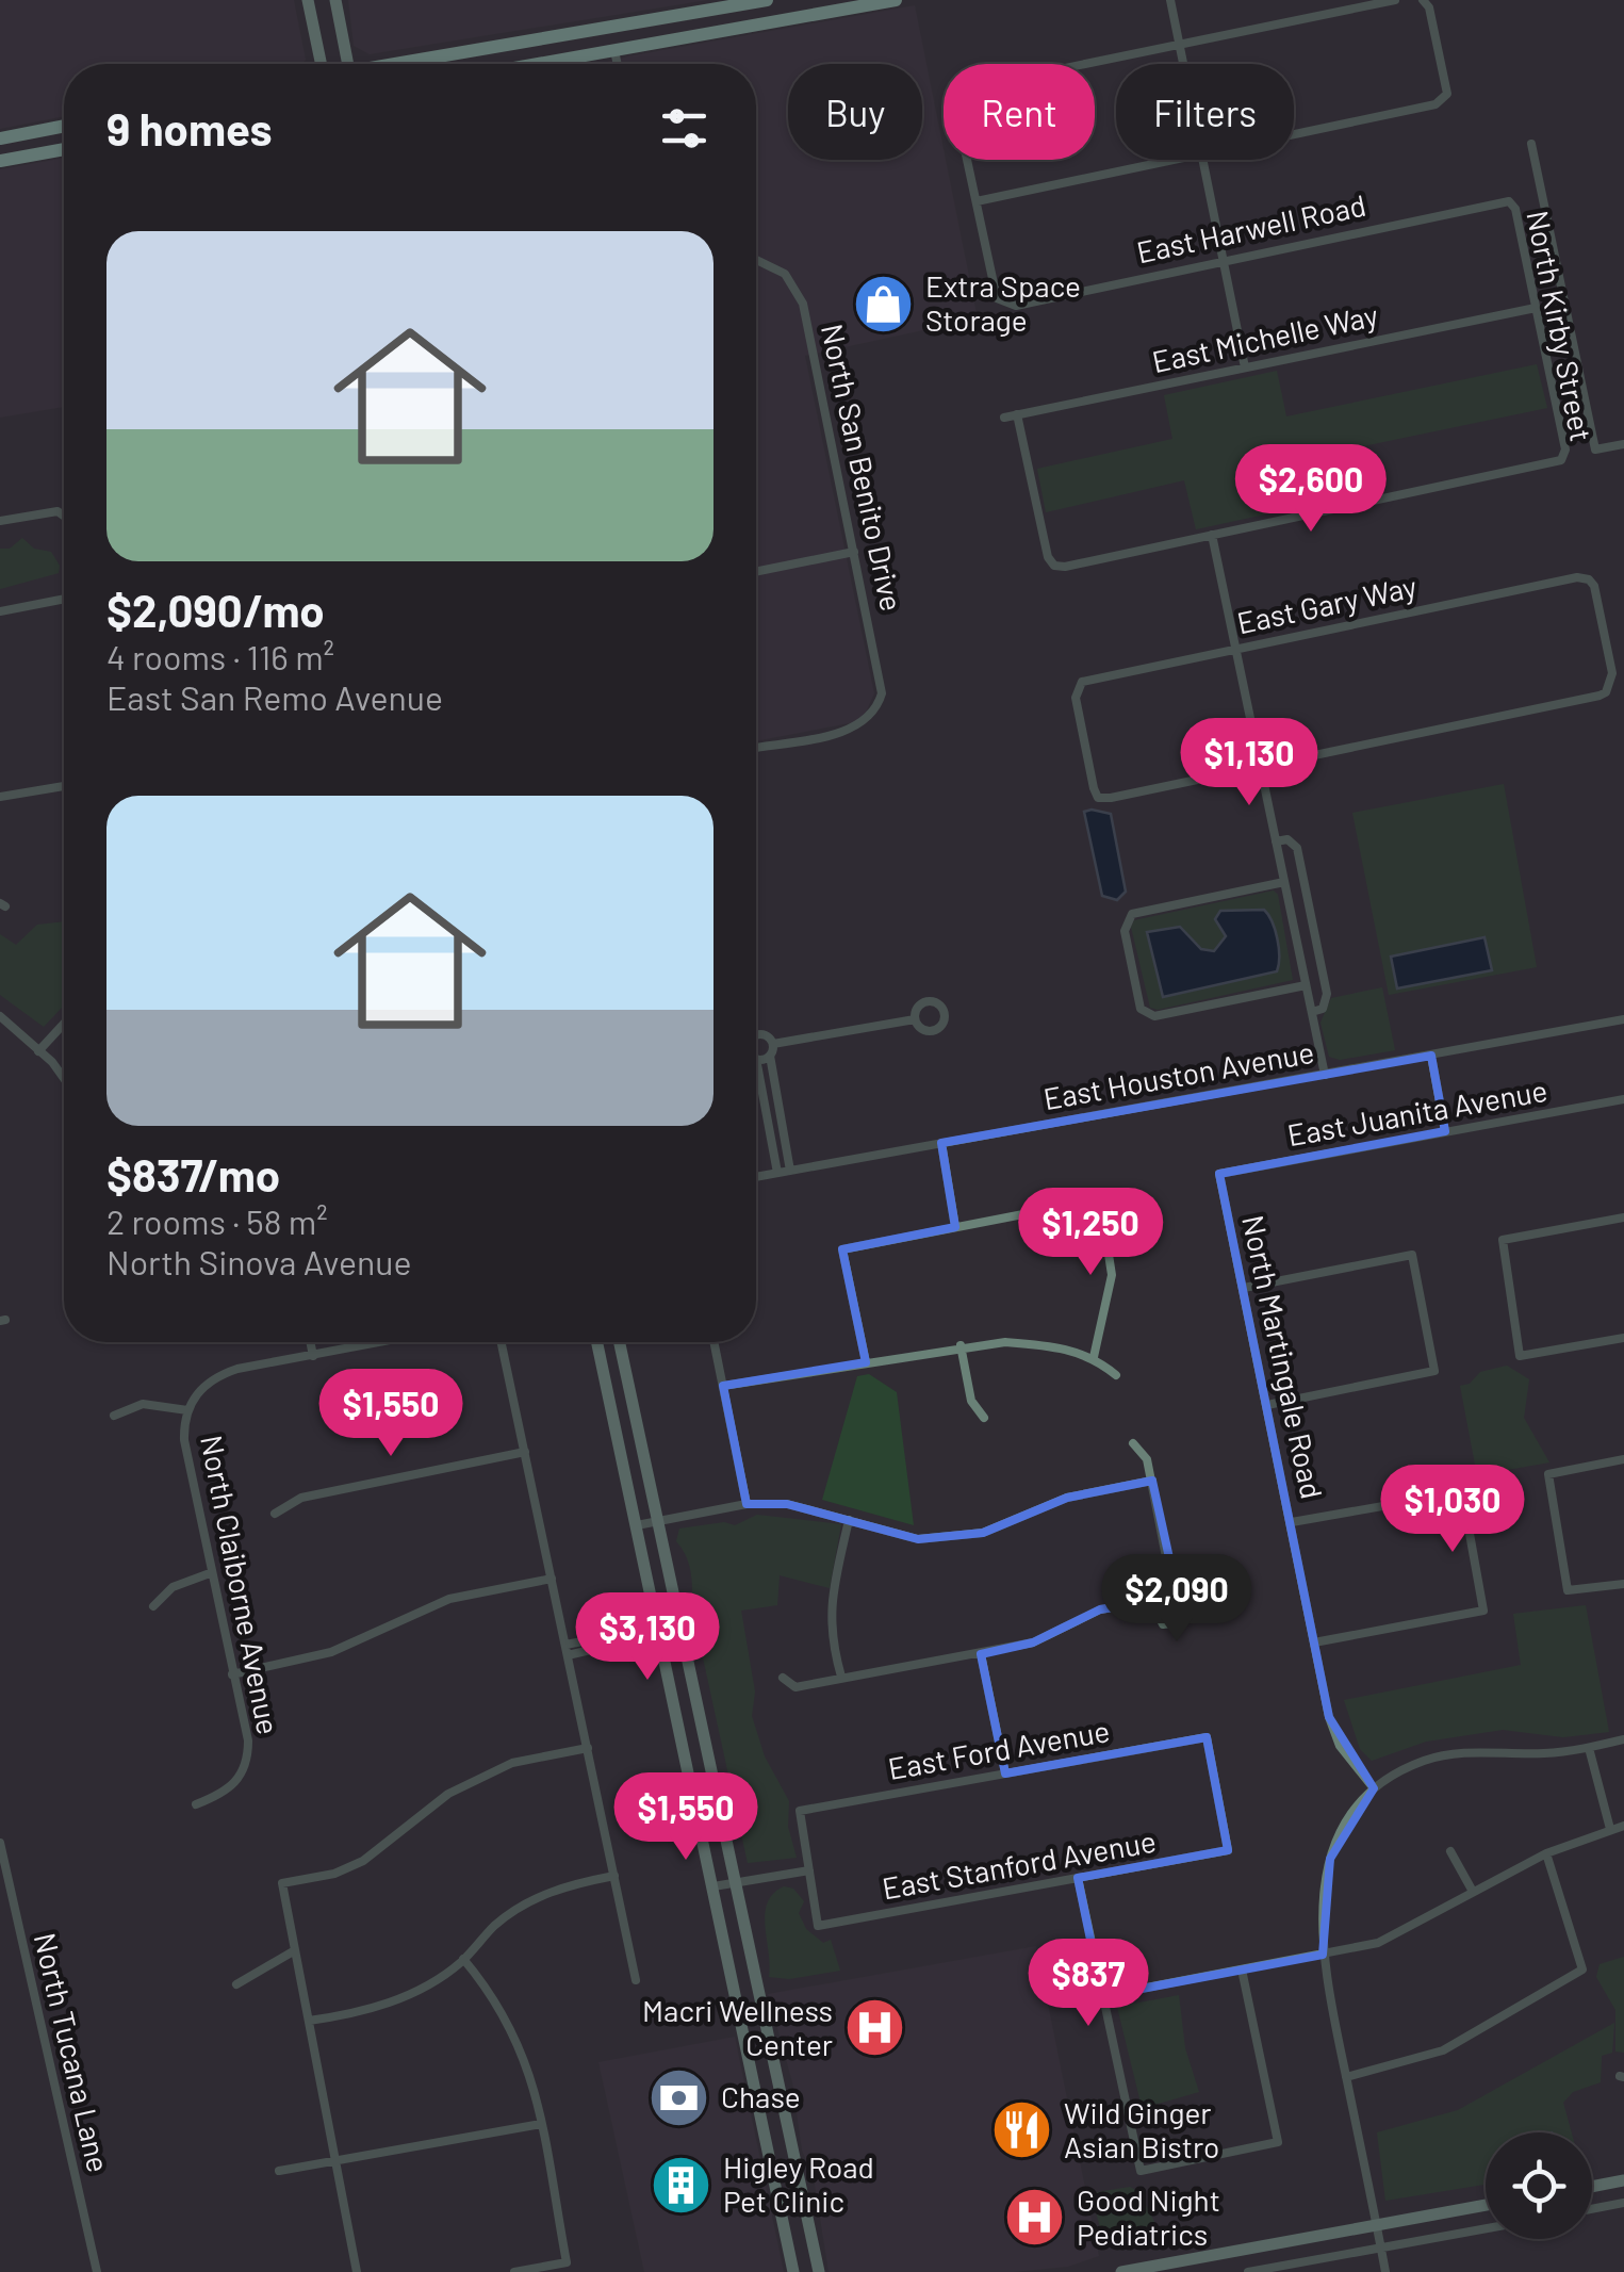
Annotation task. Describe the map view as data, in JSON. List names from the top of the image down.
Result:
{
  "streets": {
    "street": [
      "East Harwell Road",
      "North Kirby Street",
      "East Michelle Way",
      "North San Benito Drive",
      "East Gary Way",
      "East Houston Avenue",
      "East Juanita Avenue",
      "North Martingale Road",
      "North Claiborne Avenue",
      "East Ford Avenue",
      "East Stanford Avenue",
      "North Tucana Lane"
    ]
  },
  "crossings": [
    ["East Harwell Road", "North Kirby Street"],
    ["North Kirby Street", "East Michelle Way"],
    ["East Juanita Avenue", "North Martingale Road"],
    ["East Ford Avenue", "East Stanford Avenue"]
  ],
  "places": {
    "shop": ["Extra Space Storage"],
    "hospital": ["Macri Wellness Center", "Good Night Pediatrics"],
    "bank": ["Chase"],
    "restaurant": ["Wild Ginger Asian Bistro"],
    "building": ["Higley Road Pet Clinic"]
  },
  "page": {
    "chip": ["Buy", "Rent", "Filters"],
    "heading": "9 homes",
    "list": [
      {
        "name": "$2,090/mo",
        "note": "4 rooms · 116 m² · East San Remo Avenue"
      },
      {
        "name": "$837/mo",
        "note": "2 rooms · 58 m² · North Sinova Avenue"
      }
    ],
    "price": [
      "$2,600",
      "$1,130",
      "$1,250",
      "$1,550",
      "$1,030",
      "$2,090",
      "$3,130",
      "$1,550",
      "$837"
    ]
  }
}
